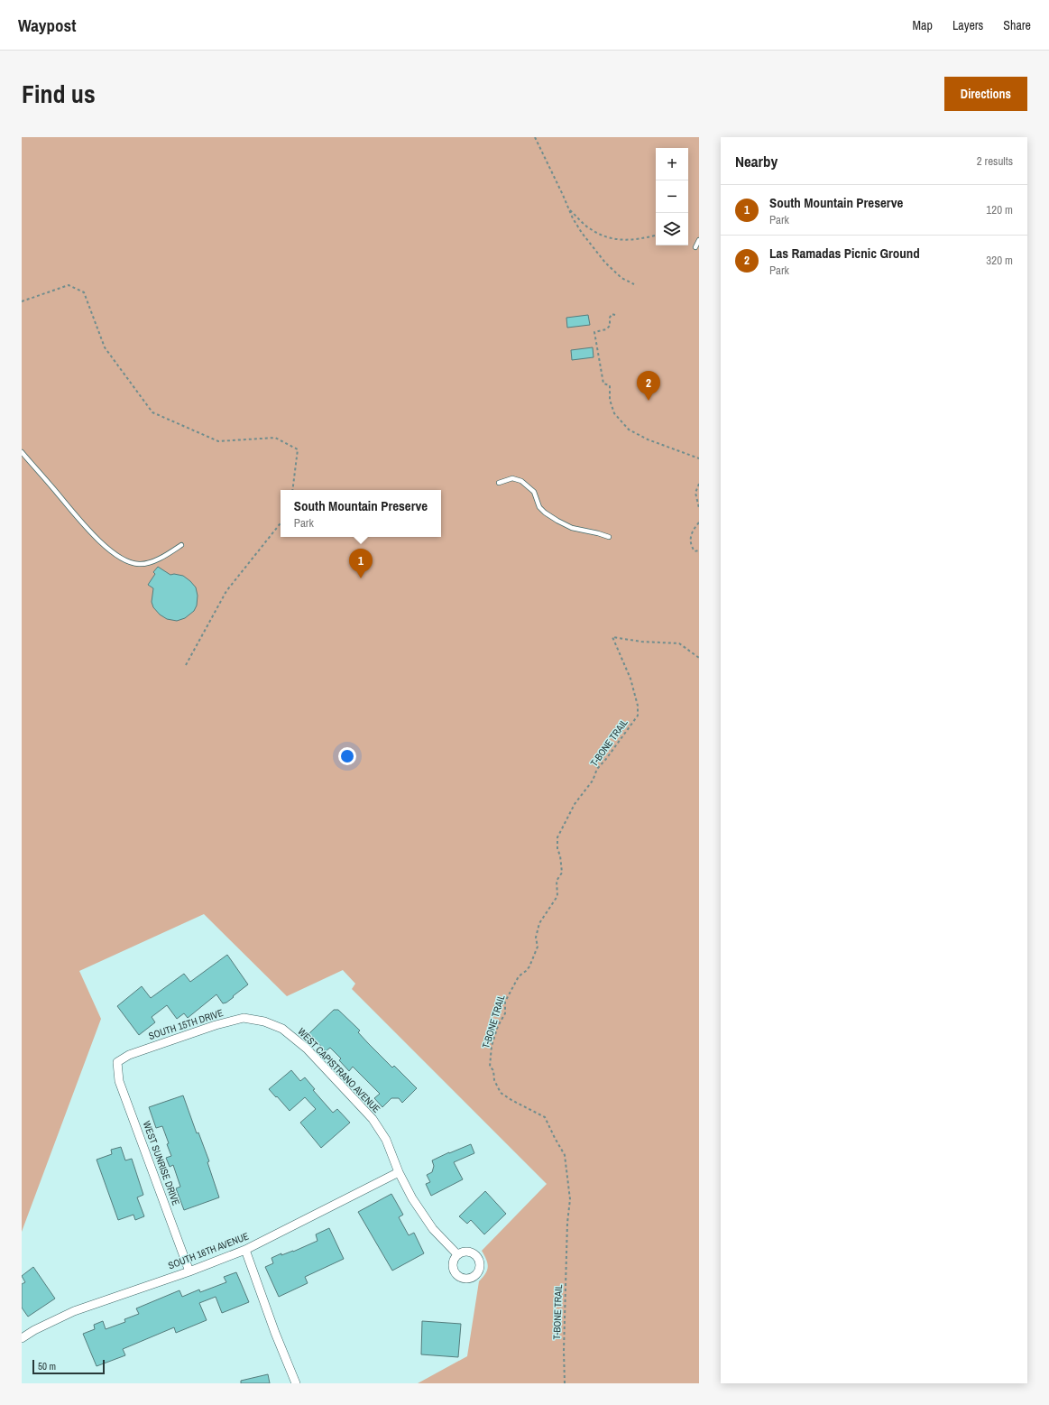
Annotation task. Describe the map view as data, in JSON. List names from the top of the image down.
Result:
{
  "streets": {
    "street": [
      "SOUTH 15TH DRIVE",
      "WEST CAPISTRANO AVENUE",
      "WEST SUNRISE DRIVE",
      "SOUTH 16TH AVENUE"
    ],
    "path": ["T-BONE TRAIL"]
  },
  "crossings": [
    ["SOUTH 15TH DRIVE", "WEST CAPISTRANO AVENUE"],
    ["SOUTH 15TH DRIVE", "WEST SUNRISE DRIVE"],
    ["WEST CAPISTRANO AVENUE", "SOUTH 16TH AVENUE"],
    ["WEST SUNRISE DRIVE", "SOUTH 16TH AVENUE"]
  ],
  "scale_bar": "50 m",
  "page": {
    "header": "Waypost",
    "nav": ["Map", "Layers", "Share"],
    "title": "Find us",
    "buttons": "Directions",
    "heading": ["Nearby", "2 results"],
    "map_buttons": ["+", "−"],
    "list": [
      {
        "mark": "1",
        "name": "South Mountain Preserve",
        "note": "Park",
        "value": "120 m"
      },
      {
        "mark": "2",
        "name": "Las Ramadas Picnic Ground",
        "note": "Park",
        "value": "320 m"
      }
    ],
    "pins": ["2", "1"],
    "popup": ["South Mountain Preserve", "Park"],
    "scale": "50 m"
  }
}
